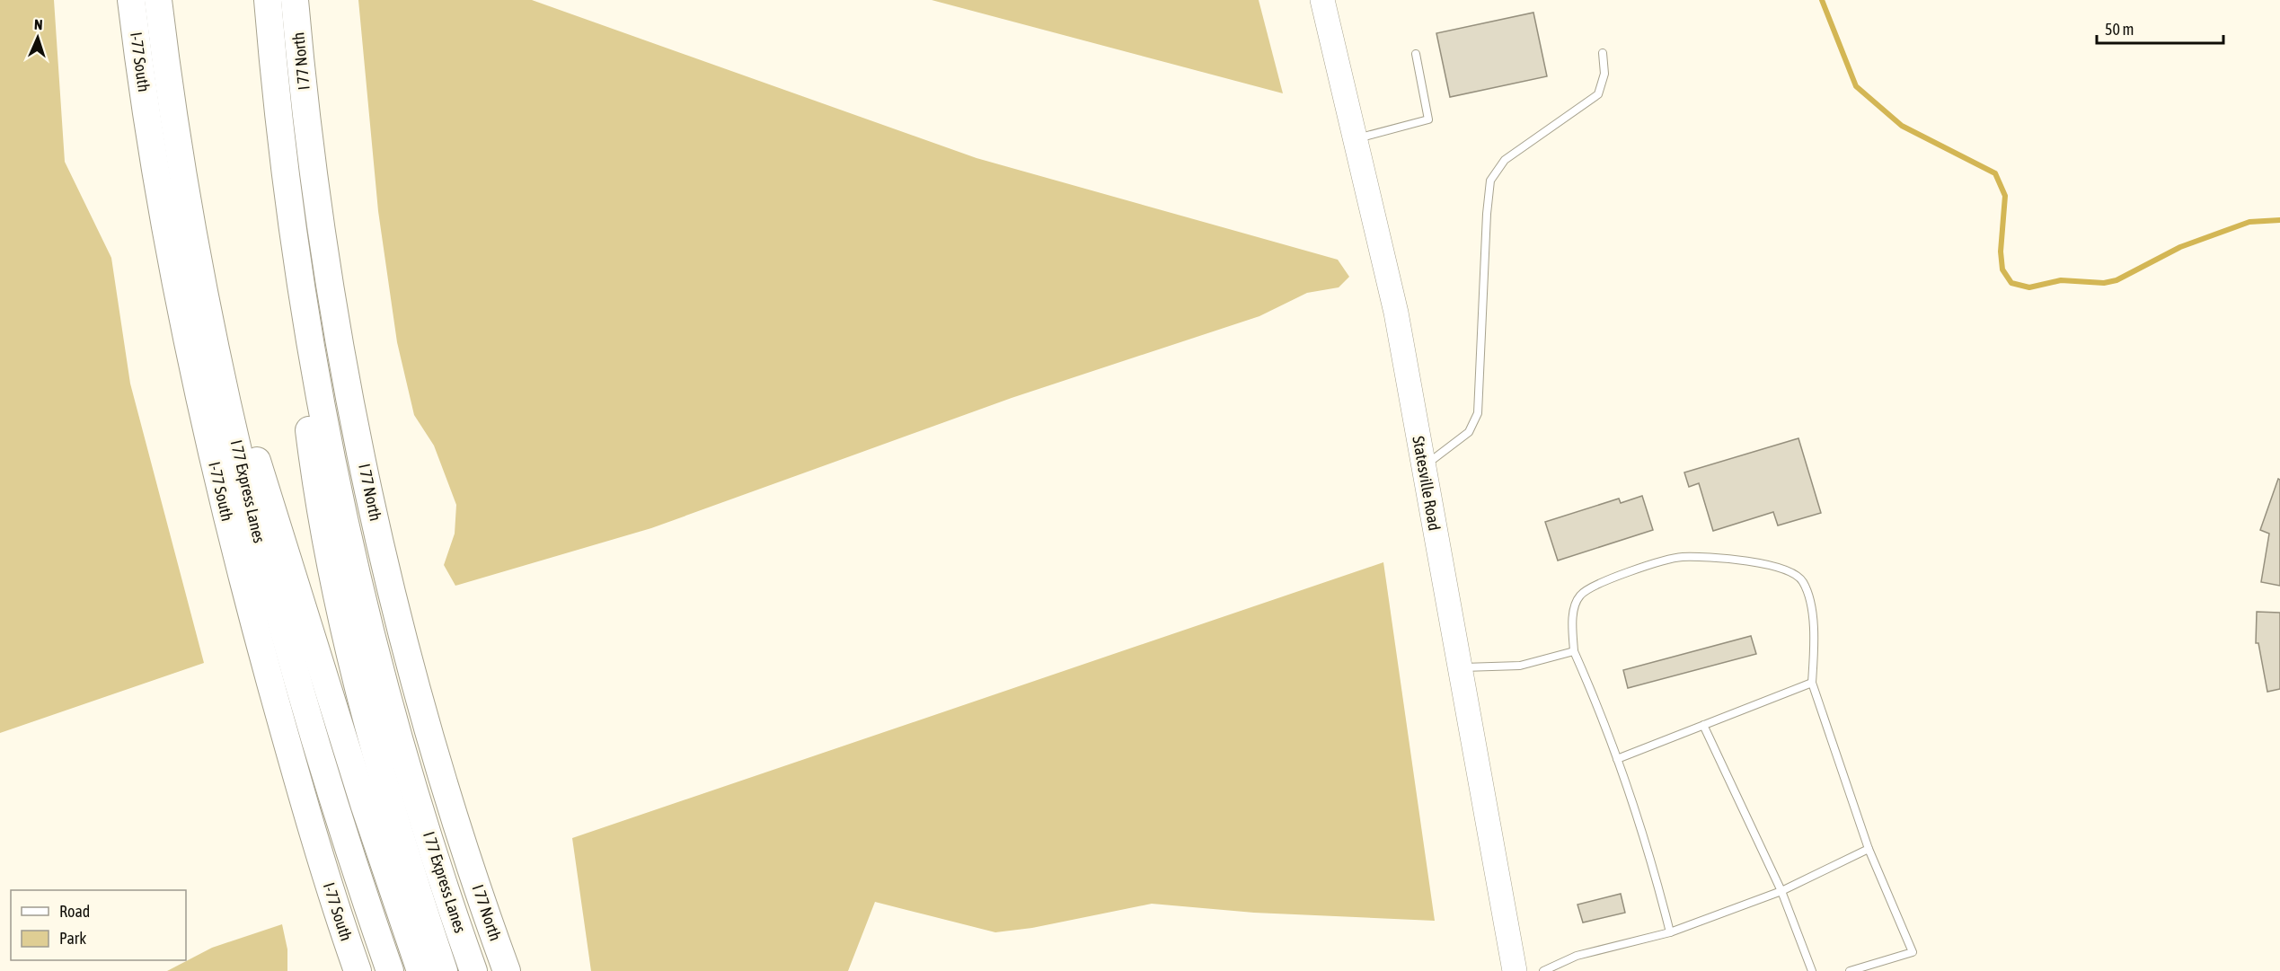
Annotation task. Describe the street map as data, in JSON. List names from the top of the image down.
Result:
{
  "streets": {
    "highway": ["I 77 North", "I-77 South", "I 77 Express Lanes"],
    "main road": ["Statesville Road"]
  },
  "legend": ["Road", "Park"],
  "scale_bar": "50 m",
  "north": "top"
}
